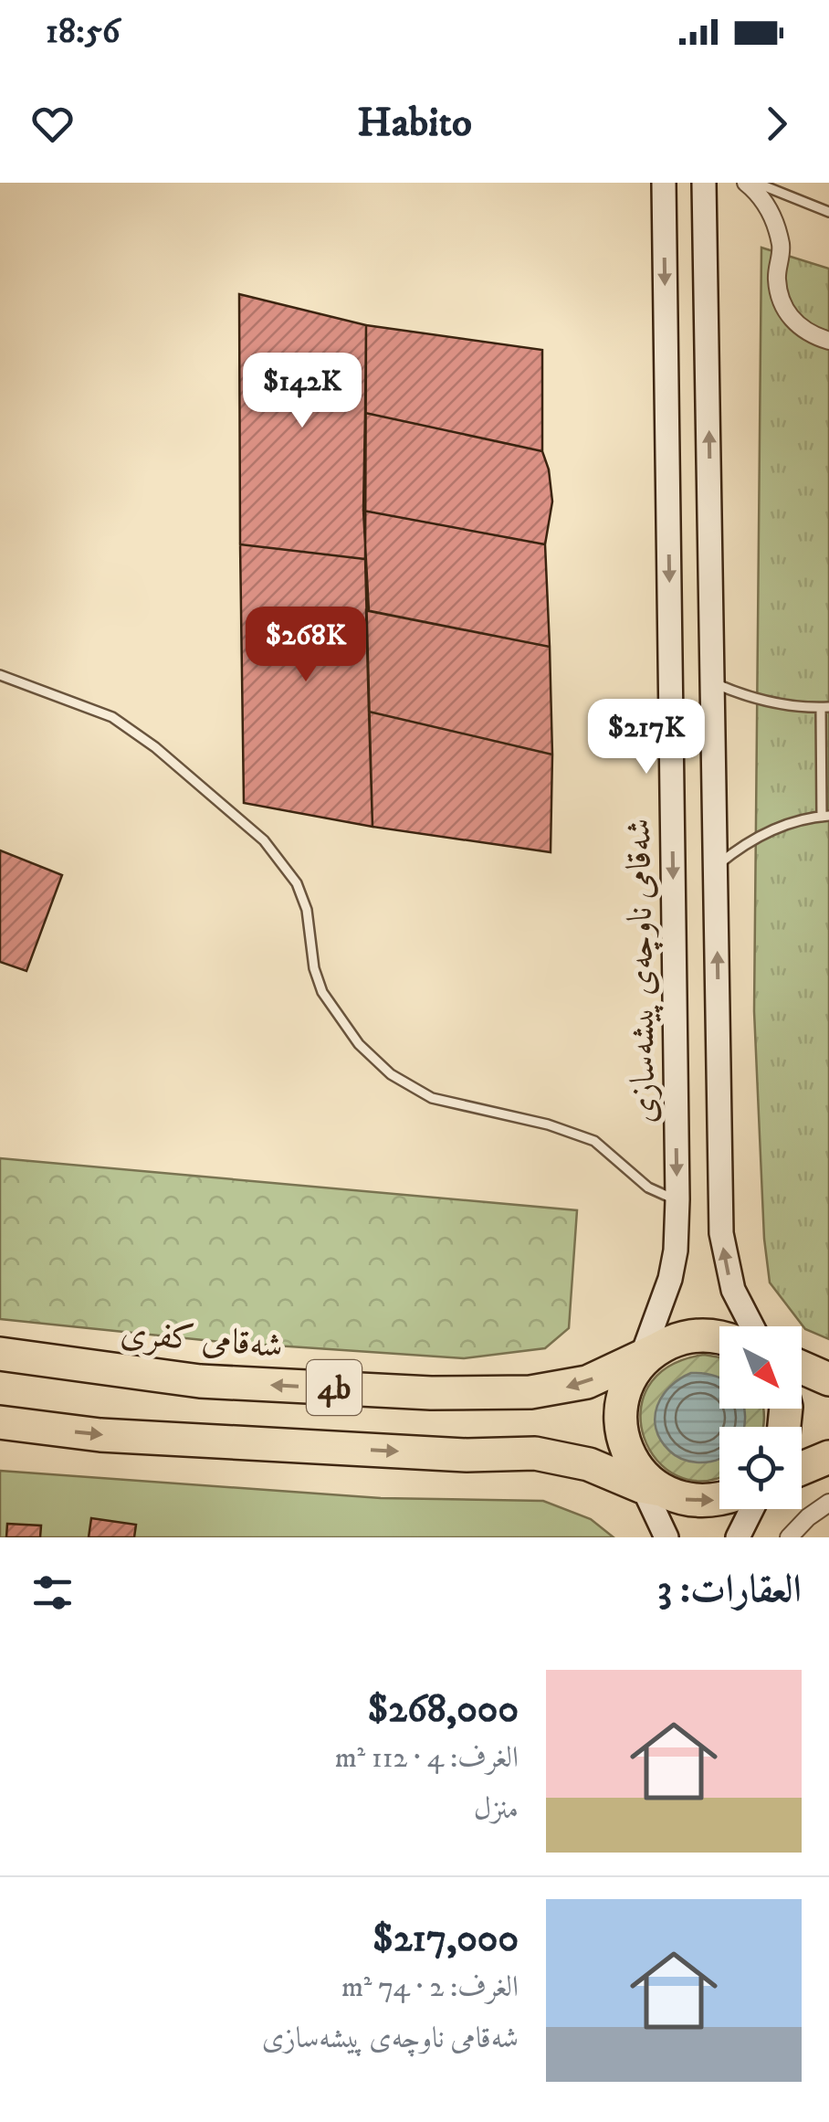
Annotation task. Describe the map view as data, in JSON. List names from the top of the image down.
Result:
{
  "streets": {
    "highway": ["شەقامی کفری", "4b"],
    "main road": ["شەقامی ناوچەی پیشەسازی"]
  },
  "crossings": [
    ["شەقامی ناوچەی پیشەسازی", "شەقامی کفری"]
  ],
  "north": "bottom right",
  "page": {
    "status": "18:56",
    "header": "Habito",
    "price": ["$142K", "$268K", "$217K"],
    "heading": "العقارات: 3",
    "list": [
      {
        "name": "$268,000",
        "note": "الغرف: 4 · 112 m² · منزل"
      },
      {
        "name": "$217,000",
        "note": "الغرف: 2 · 74 m² · شەقامی ناوچەی پیشەسازی"
      }
    ]
  }
}
